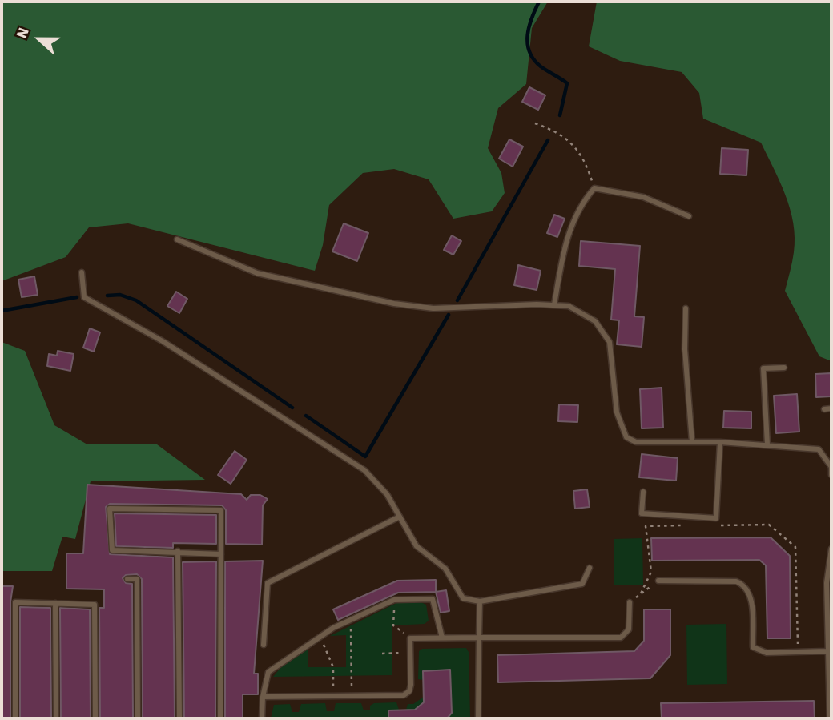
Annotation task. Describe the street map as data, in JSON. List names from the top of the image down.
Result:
{
  "north": "left"
}
